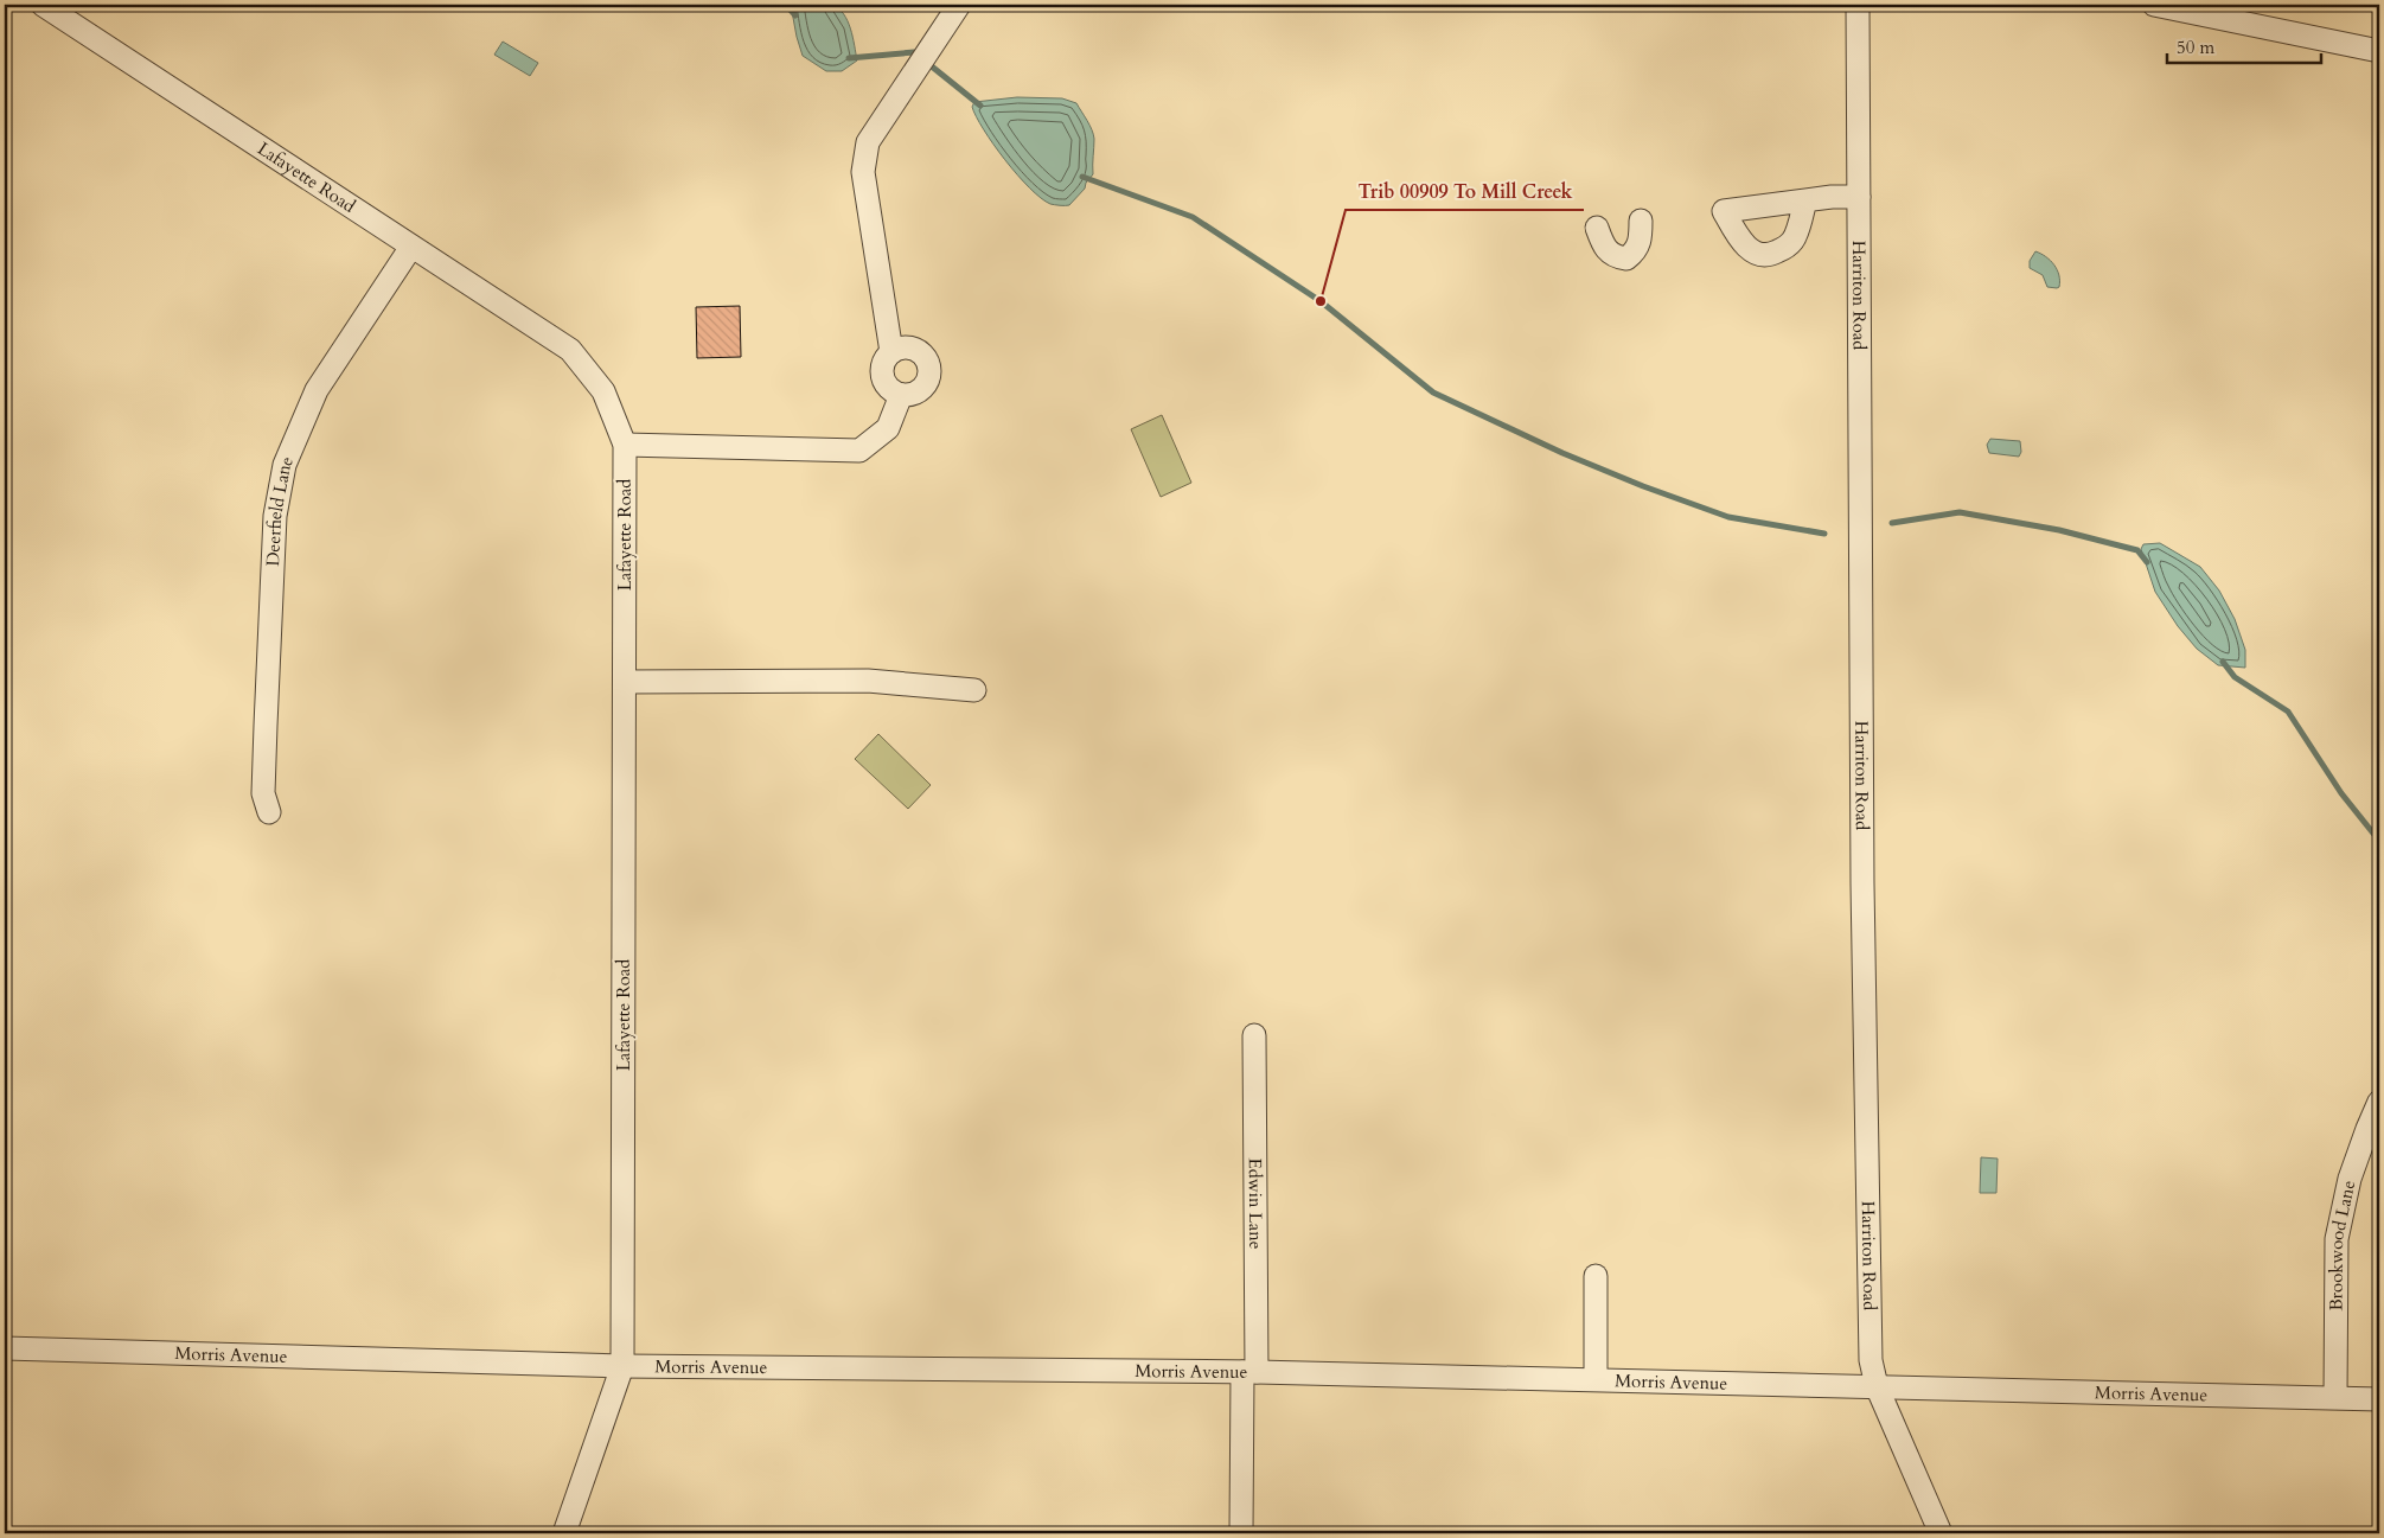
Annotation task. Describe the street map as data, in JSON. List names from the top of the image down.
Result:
{
  "streets": {
    "street": [
      "Lafayette Road",
      "Harriton Road",
      "Deerfield Lane",
      "Edwin Lane",
      "Brookwood Lane",
      "Morris Avenue"
    ]
  },
  "crossings": [
    ["Lafayette Road", "Deerfield Lane"],
    ["Lafayette Road", "Morris Avenue"],
    ["Harriton Road", "Morris Avenue"],
    ["Edwin Lane", "Morris Avenue"],
    ["Brookwood Lane", "Morris Avenue"]
  ],
  "places": ["Trib 00909 To Mill Creek"],
  "scale_bar": "50 m"
}
